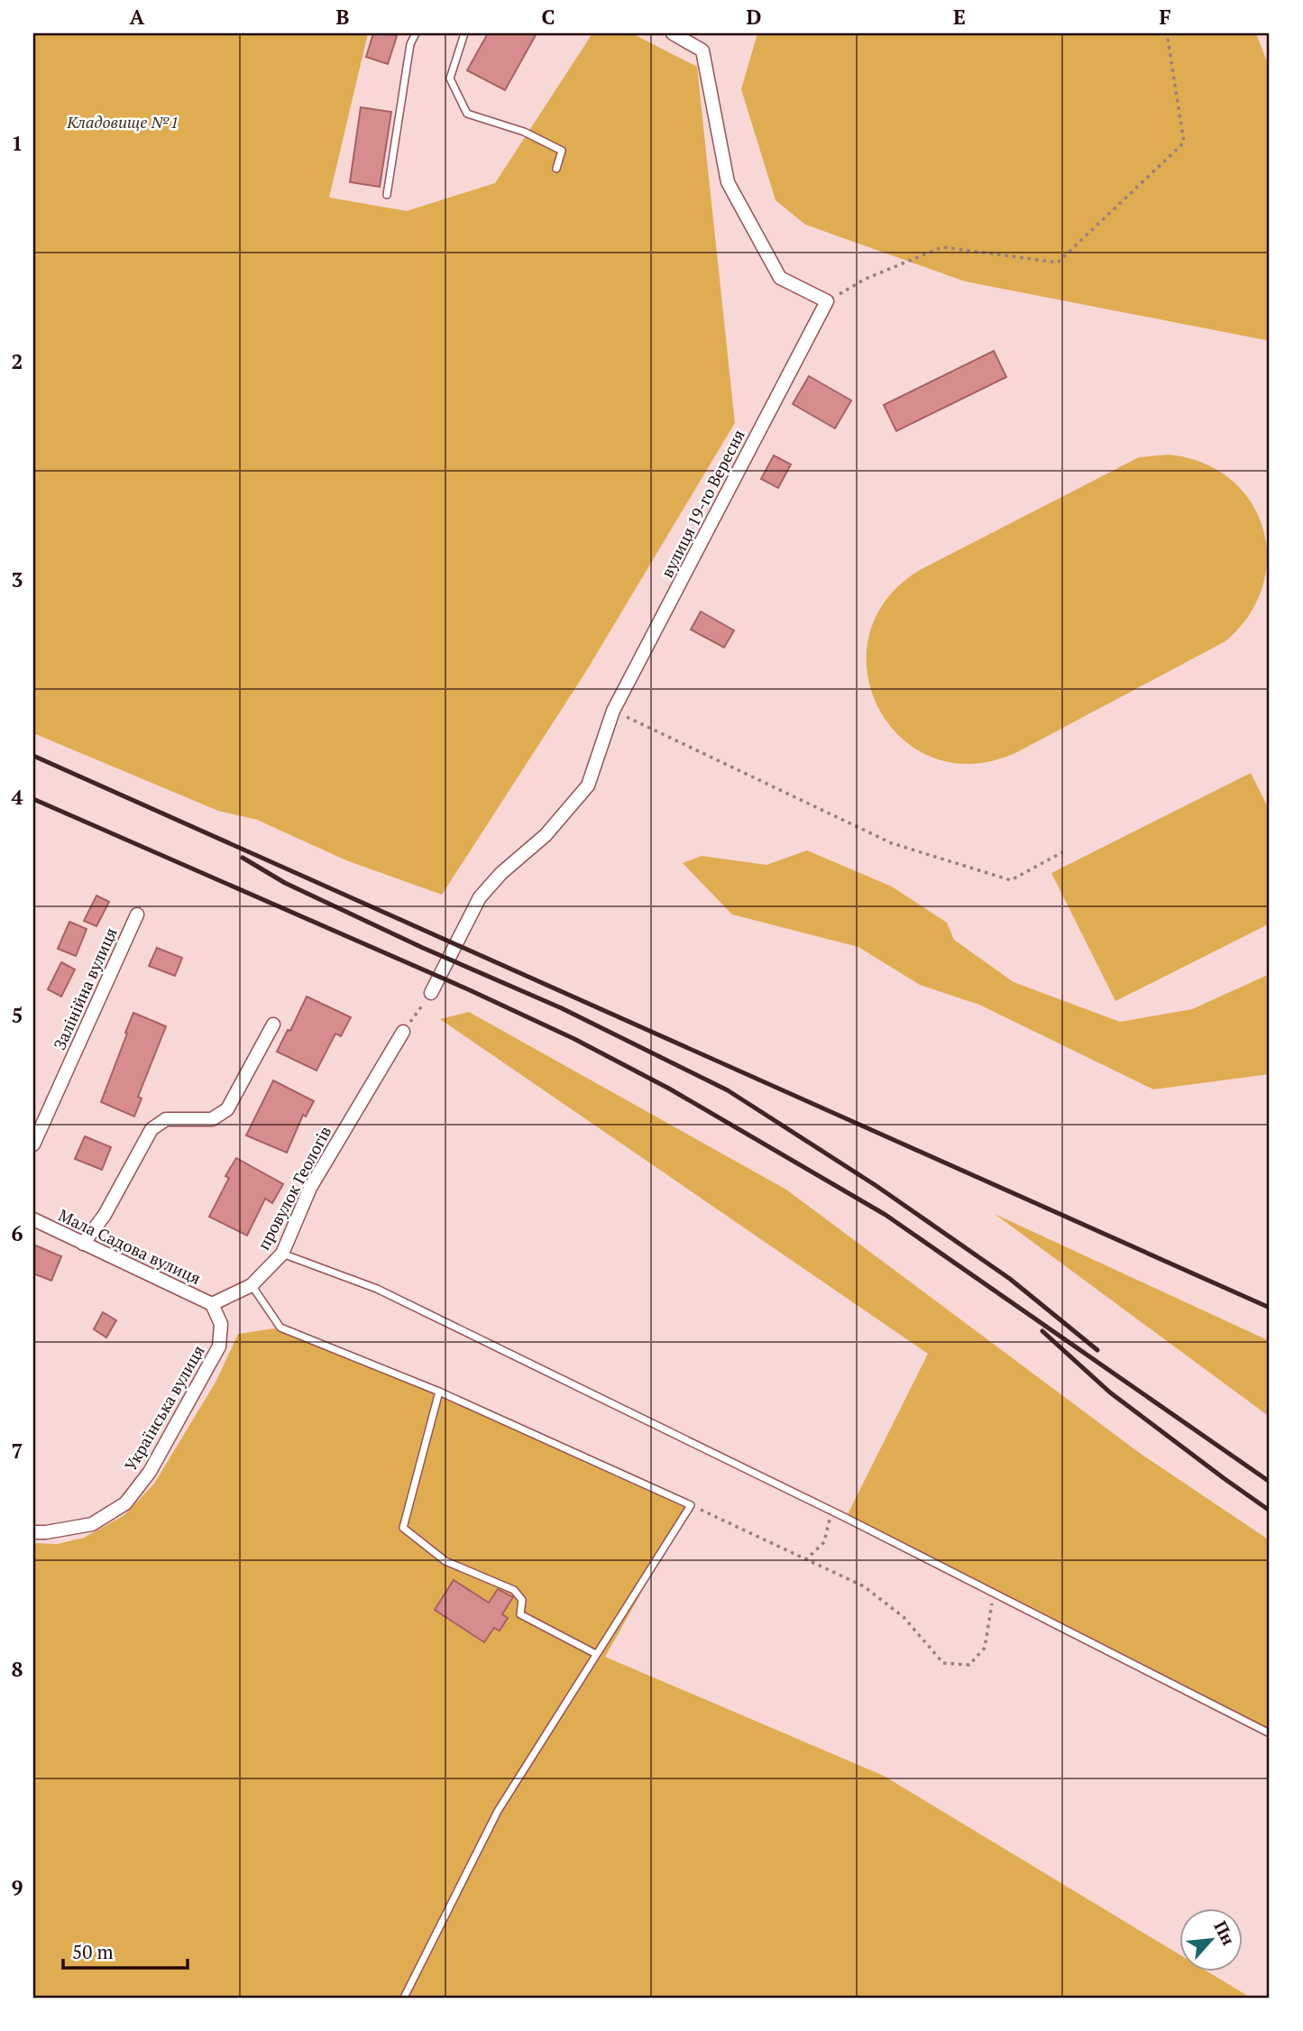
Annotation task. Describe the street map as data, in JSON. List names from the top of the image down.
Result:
{
  "streets": {
    "street": [
      "вулиця 19-го Вересня",
      "Залінійна вулиця",
      "провулок Геологів",
      "Мала Садова вулиця",
      "Українська вулиця"
    ]
  },
  "crossings": [
    ["провулок Геологів", "Мала Садова вулиця"],
    ["провулок Геологів", "Українська вулиця"],
    ["Мала Садова вулиця", "Українська вулиця"]
  ],
  "parks": ["Кладовище №1"],
  "scale_bar": "50 m",
  "north": "top right",
  "grid": {
    "columns": [
      "A",
      "B",
      "C",
      "D",
      "E",
      "F"
    ],
    "rows": [
      "1",
      "2",
      "3",
      "4",
      "5",
      "6",
      "7",
      "8",
      "9"
    ]
  }
}
